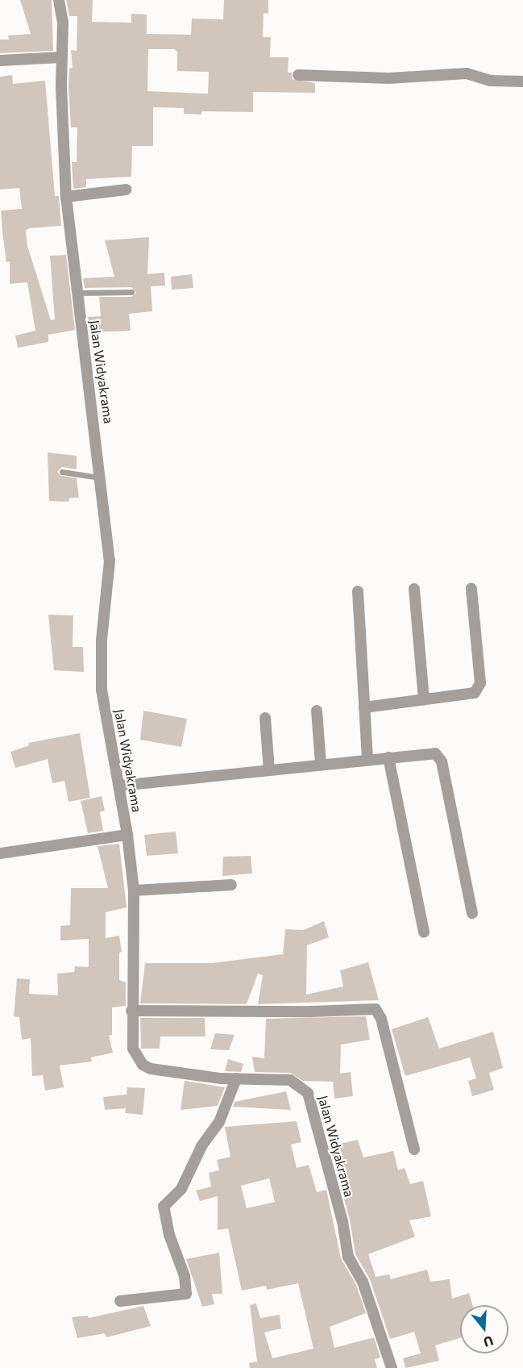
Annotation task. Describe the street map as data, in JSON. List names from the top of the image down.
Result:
{
  "streets": {
    "street": ["Jalan Widyakrama"]
  },
  "north": "bottom"
}
